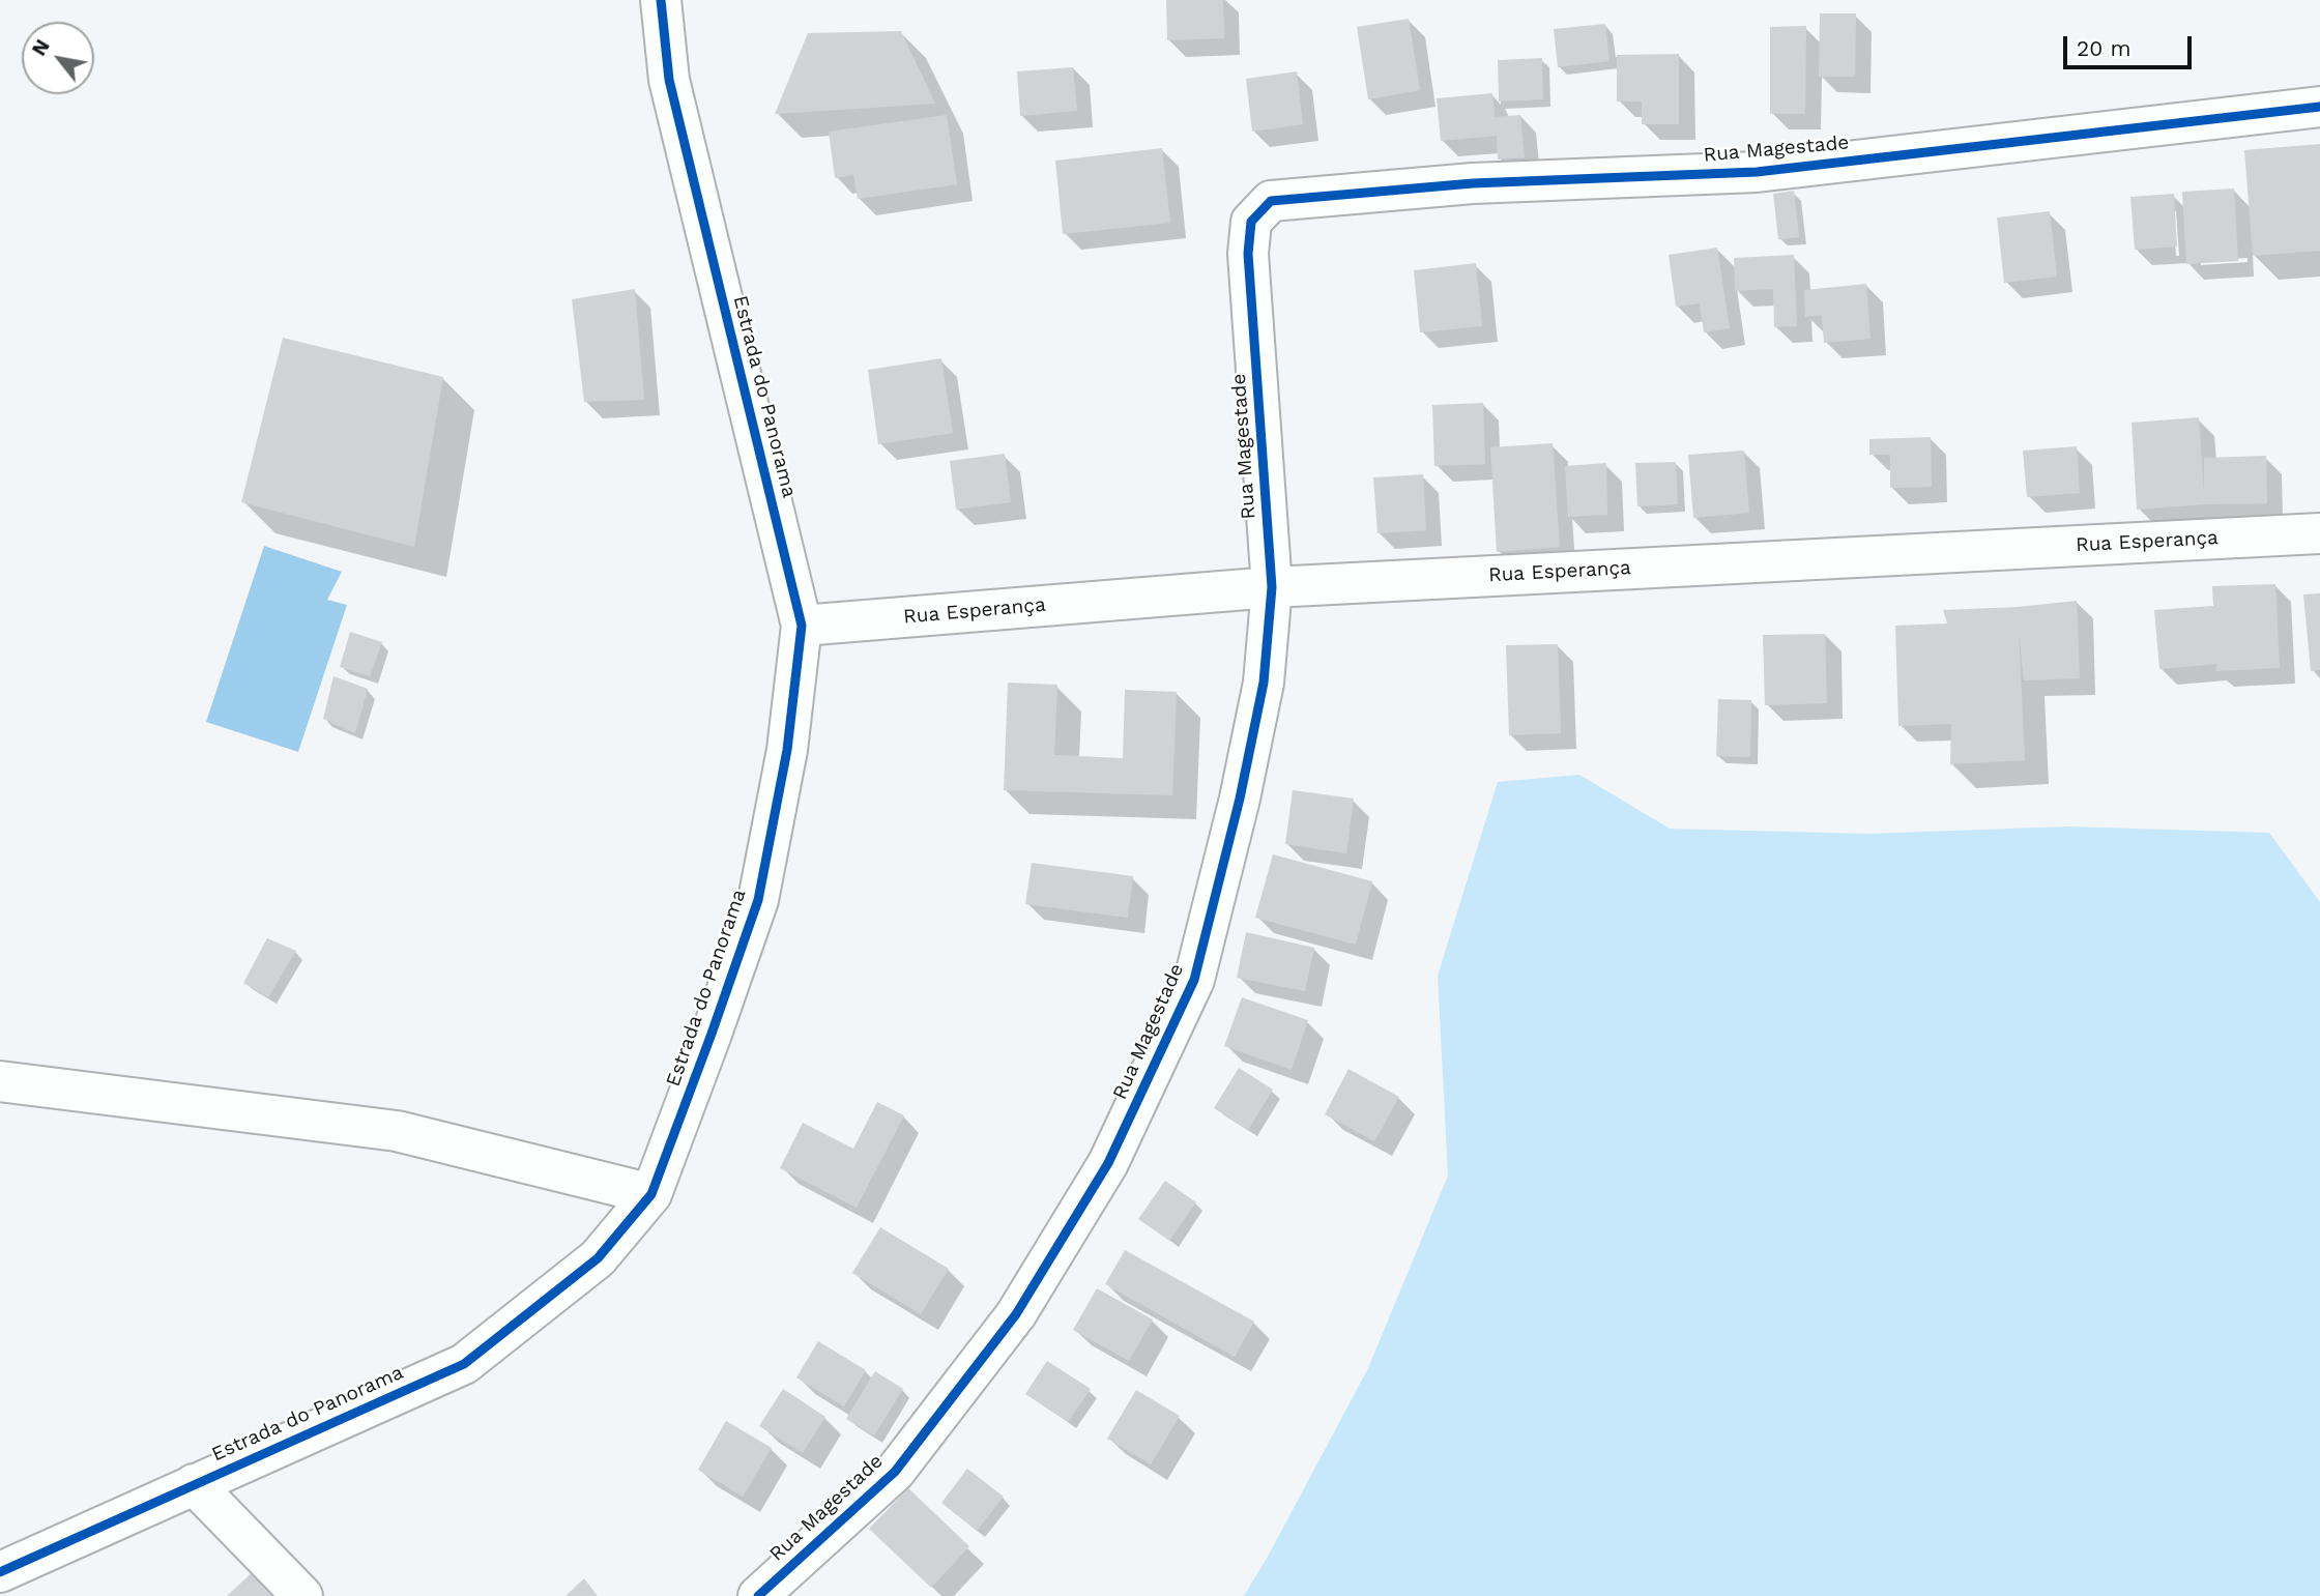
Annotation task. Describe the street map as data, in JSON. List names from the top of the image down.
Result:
{
  "streets": {
    "street": ["Rua Magestade", "Estrada do Panorama", "Rua Esperança"]
  },
  "crossings": [
    ["Rua Magestade", "Rua Esperança"],
    ["Estrada do Panorama", "Rua Esperança"]
  ],
  "scale_bar": "20 m",
  "north": "top left"
}
